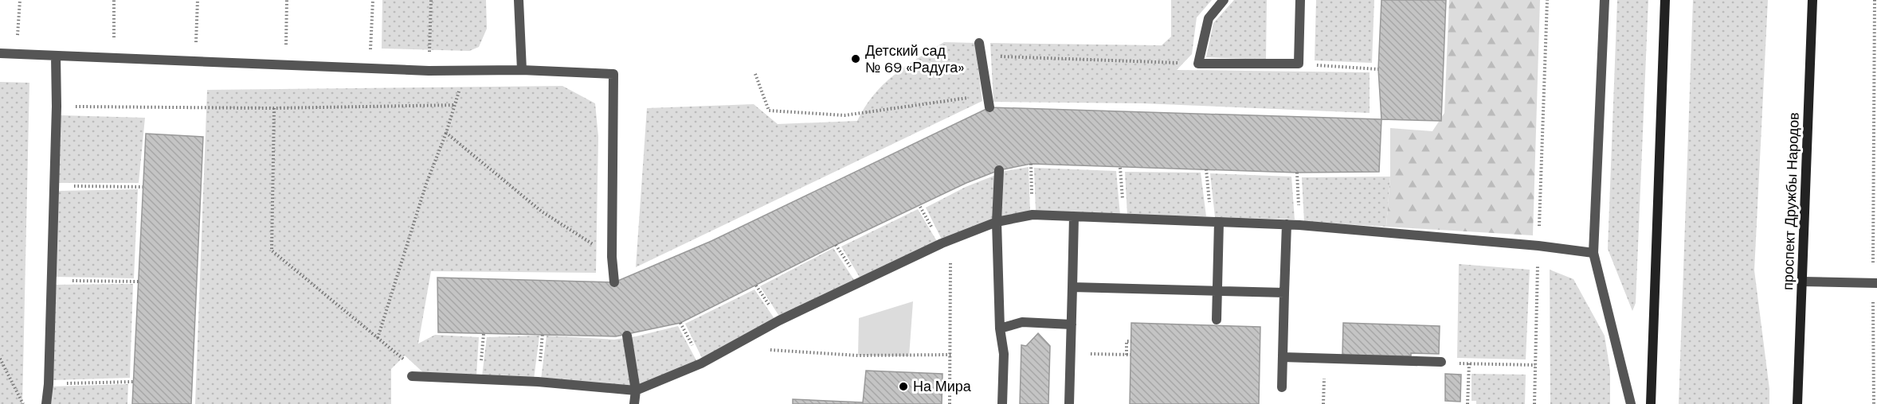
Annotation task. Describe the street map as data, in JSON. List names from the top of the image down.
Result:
{
  "streets": {
    "main road": ["проспект Дружбы Народов"]
  },
  "places": ["Детский сад № 69 «Радуга»", "На Мира"]
}
